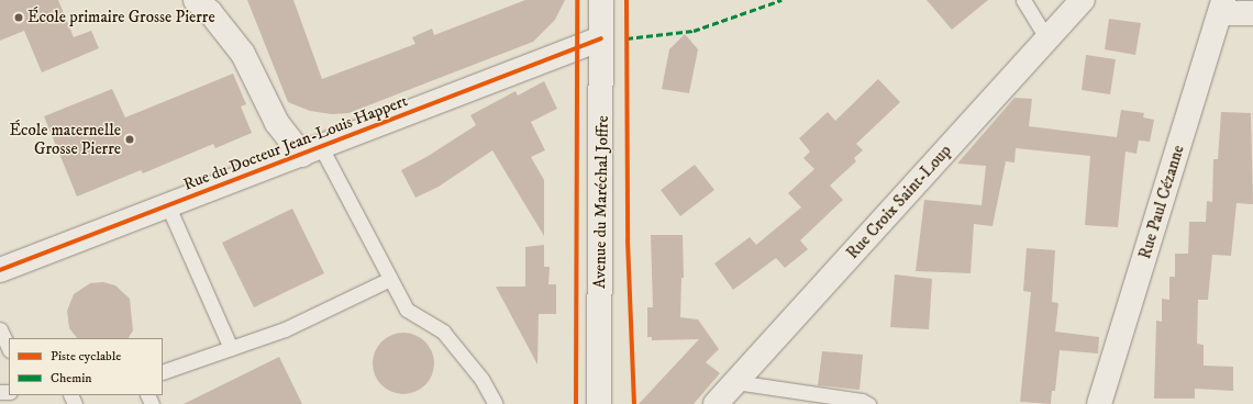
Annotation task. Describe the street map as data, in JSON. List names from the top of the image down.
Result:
{
  "streets": {
    "street": [
      "Rue du Docteur Jean-Louis Happert",
      "Avenue du Maréchal Joffre",
      "Rue Croix Saint-Loup",
      "Rue Paul Cézanne"
    ]
  },
  "crossings": [
    ["Rue du Docteur Jean-Louis Happert", "Avenue du Maréchal Joffre"]
  ],
  "places": ["École primaire Grosse Pierre", "École maternelle Grosse Pierre"],
  "legend": ["Piste cyclable", "Chemin"]
}
